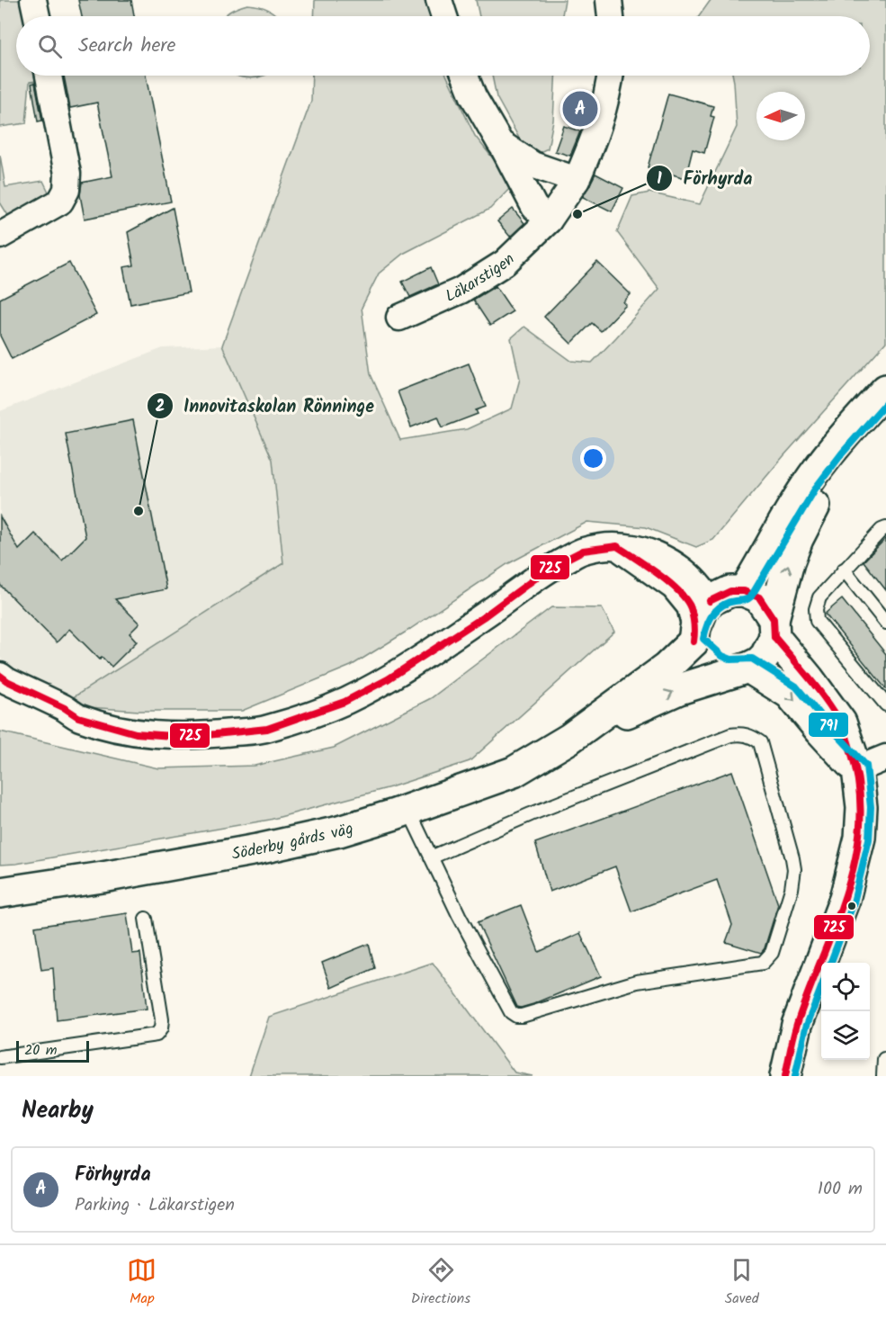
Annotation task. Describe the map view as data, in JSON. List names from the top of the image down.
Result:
{
  "streets": {
    "main road": ["Söderby gårds väg"],
    "street": ["Läkarstigen"]
  },
  "places": ["Förhyrda", "Innovitaskolan Rönninge"],
  "lines": ["transit line 791", "transit line 725"],
  "scale_bar": "20 m",
  "north": "left",
  "page": {
    "search": "Search here",
    "pins": "A",
    "scale": "20 m",
    "heading": "Nearby",
    "list": [
      {
        "mark": "A",
        "name": "Förhyrda",
        "note": "Parking · Läkarstigen",
        "value": "100 m"
      }
    ],
    "nav": ["Map", "Directions", "Saved"]
  }
}
